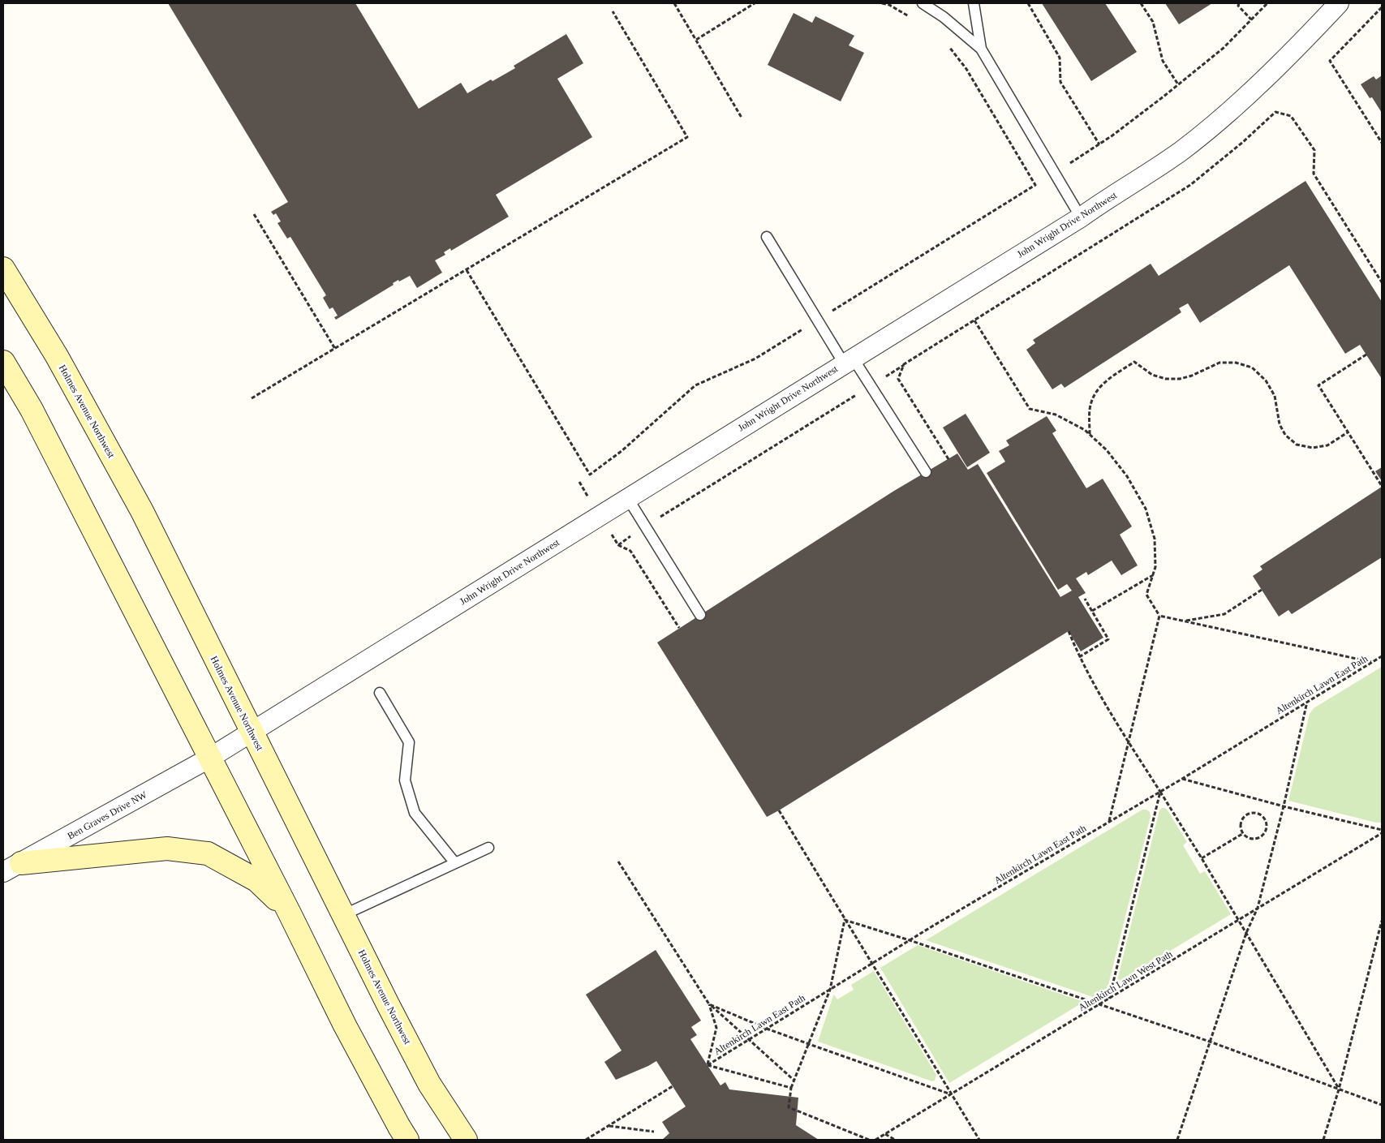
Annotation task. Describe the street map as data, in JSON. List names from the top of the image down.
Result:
{
  "streets": {
    "main road": ["Holmes Avenue Northwest"],
    "street": ["John Wright Drive Northwest", "Ben Graves Drive NW"],
    "path": ["Altenkirch Lawn East Path", "Altenkirch Lawn West Path"]
  },
  "crossings": [
    ["John Wright Drive Northwest", "Holmes Avenue Northwest"],
    ["John Wright Drive Northwest", "Ben Graves Drive NW"]
  ]
}
